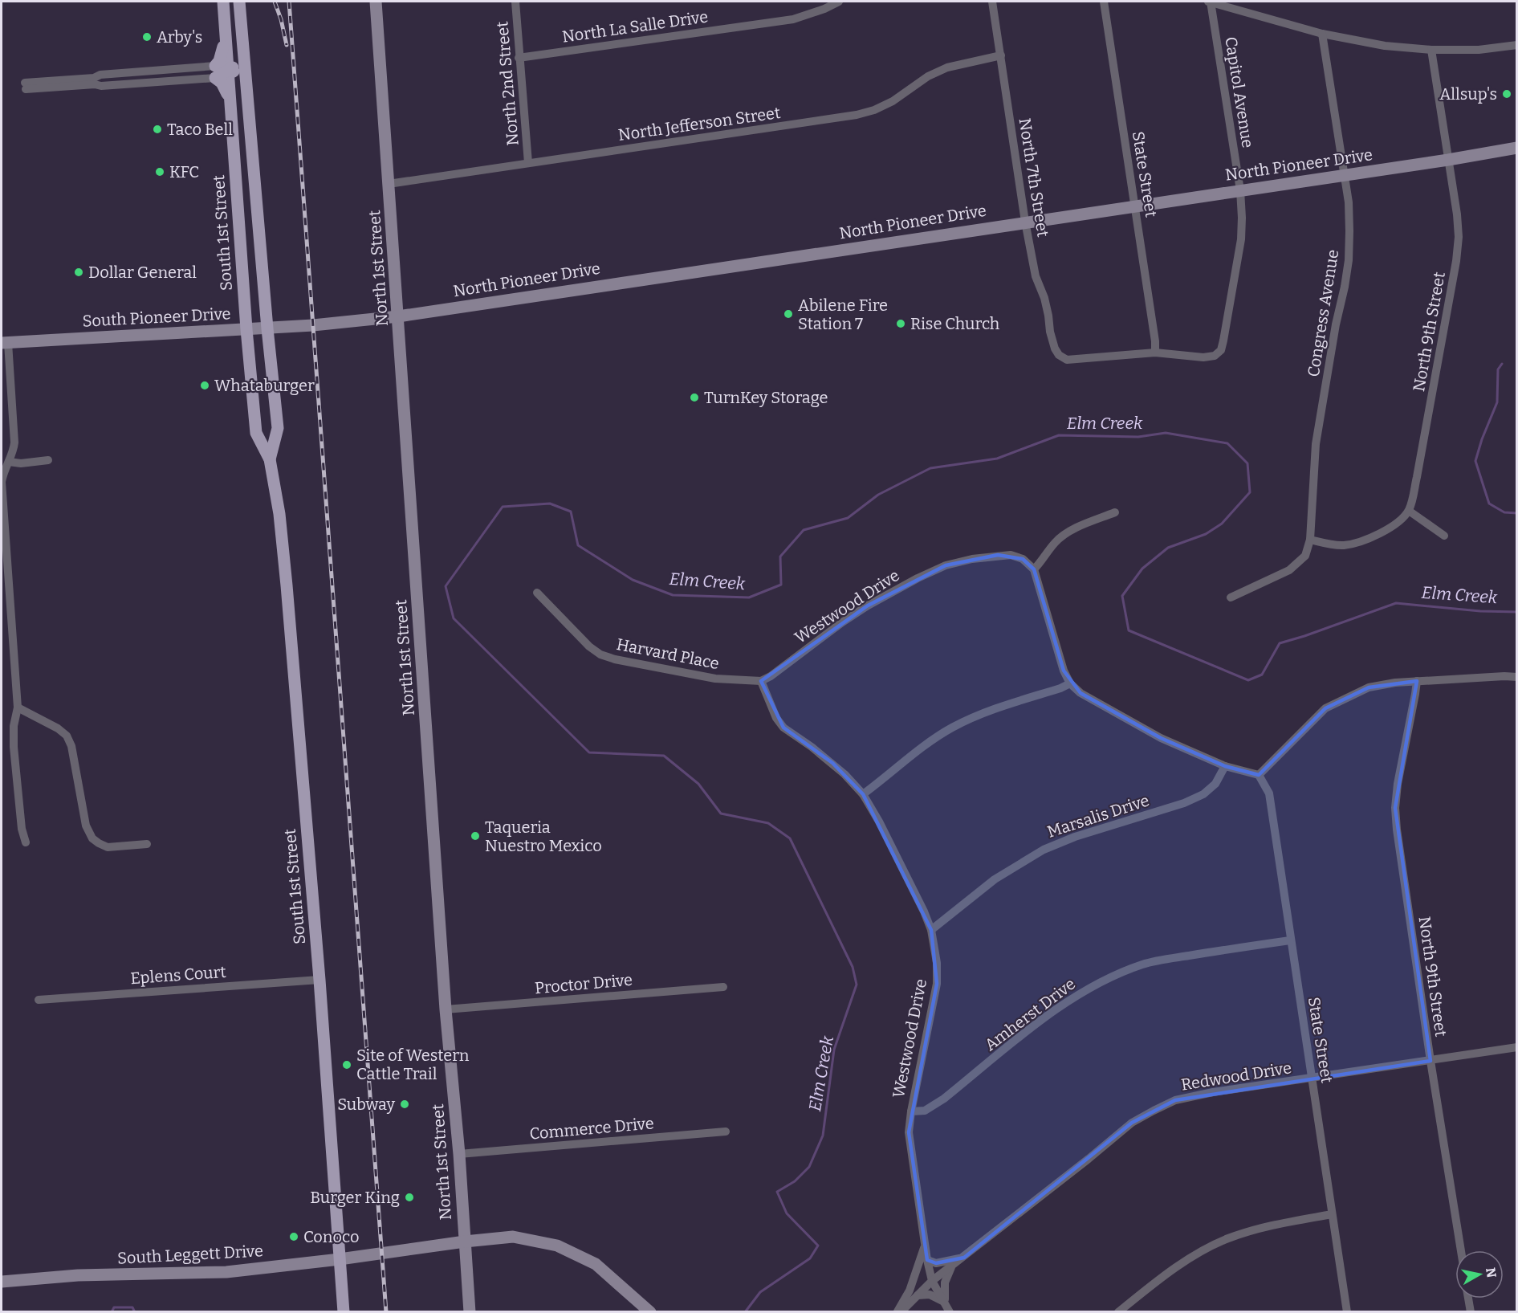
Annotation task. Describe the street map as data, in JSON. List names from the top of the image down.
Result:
{
  "streets": {
    "main road": ["South 1st Street"],
    "street": [
      "North La Salle Drive",
      "North 2nd Street",
      "Capitol Avenue",
      "North Jefferson Street",
      "North Pioneer Drive",
      "State Street",
      "North 7th Street",
      "North 1st Street",
      "Congress Avenue",
      "South Pioneer Drive",
      "North 9th Street",
      "Westwood Drive",
      "Harvard Place",
      "Marsalis Drive",
      "Eplens Court",
      "Proctor Drive",
      "Amherst Drive",
      "Redwood Drive",
      "Commerce Drive",
      "South Leggett Drive"
    ]
  },
  "crossings": [
    ["North La Salle Drive", "North 2nd Street"],
    ["North 2nd Street", "North Jefferson Street"],
    ["Capitol Avenue", "North Pioneer Drive"],
    ["Capitol Avenue", "State Street"],
    ["Capitol Avenue", "North 7th Street"],
    ["North Jefferson Street", "North 7th Street"],
    ["North Jefferson Street", "North 1st Street"],
    ["North Pioneer Drive", "State Street"],
    ["North Pioneer Drive", "North 7th Street"],
    ["North Pioneer Drive", "North 1st Street"],
    ["North Pioneer Drive", "Congress Avenue"],
    ["North Pioneer Drive", "South Pioneer Drive"],
    ["North Pioneer Drive", "North 9th Street"],
    ["State Street", "North 7th Street"],
    ["State Street", "Amherst Drive"],
    ["State Street", "Redwood Drive"],
    ["South 1st Street", "South Pioneer Drive"],
    ["South 1st Street", "Eplens Court"],
    ["South 1st Street", "South Leggett Drive"],
    ["North 1st Street", "Proctor Drive"],
    ["North 1st Street", "Commerce Drive"],
    ["North 1st Street", "South Leggett Drive"],
    ["North 9th Street", "Redwood Drive"],
    ["Westwood Drive", "Harvard Place"],
    ["Westwood Drive", "Marsalis Drive"],
    ["Westwood Drive", "Amherst Drive"],
    ["Westwood Drive", "Redwood Drive"]
  ],
  "water": ["Elm Creek"],
  "places": [
    "Arby's",
    "Allsup's",
    "Taco Bell",
    "KFC",
    "Dollar General",
    "Abilene Fire Station 7",
    "Rise Church",
    "Whataburger",
    "TurnKey Storage",
    "Taqueria Nuestro Mexico",
    "Site of Western Cattle Trail",
    "Subway",
    "Burger King",
    "Conoco"
  ],
  "north": "right"
}
